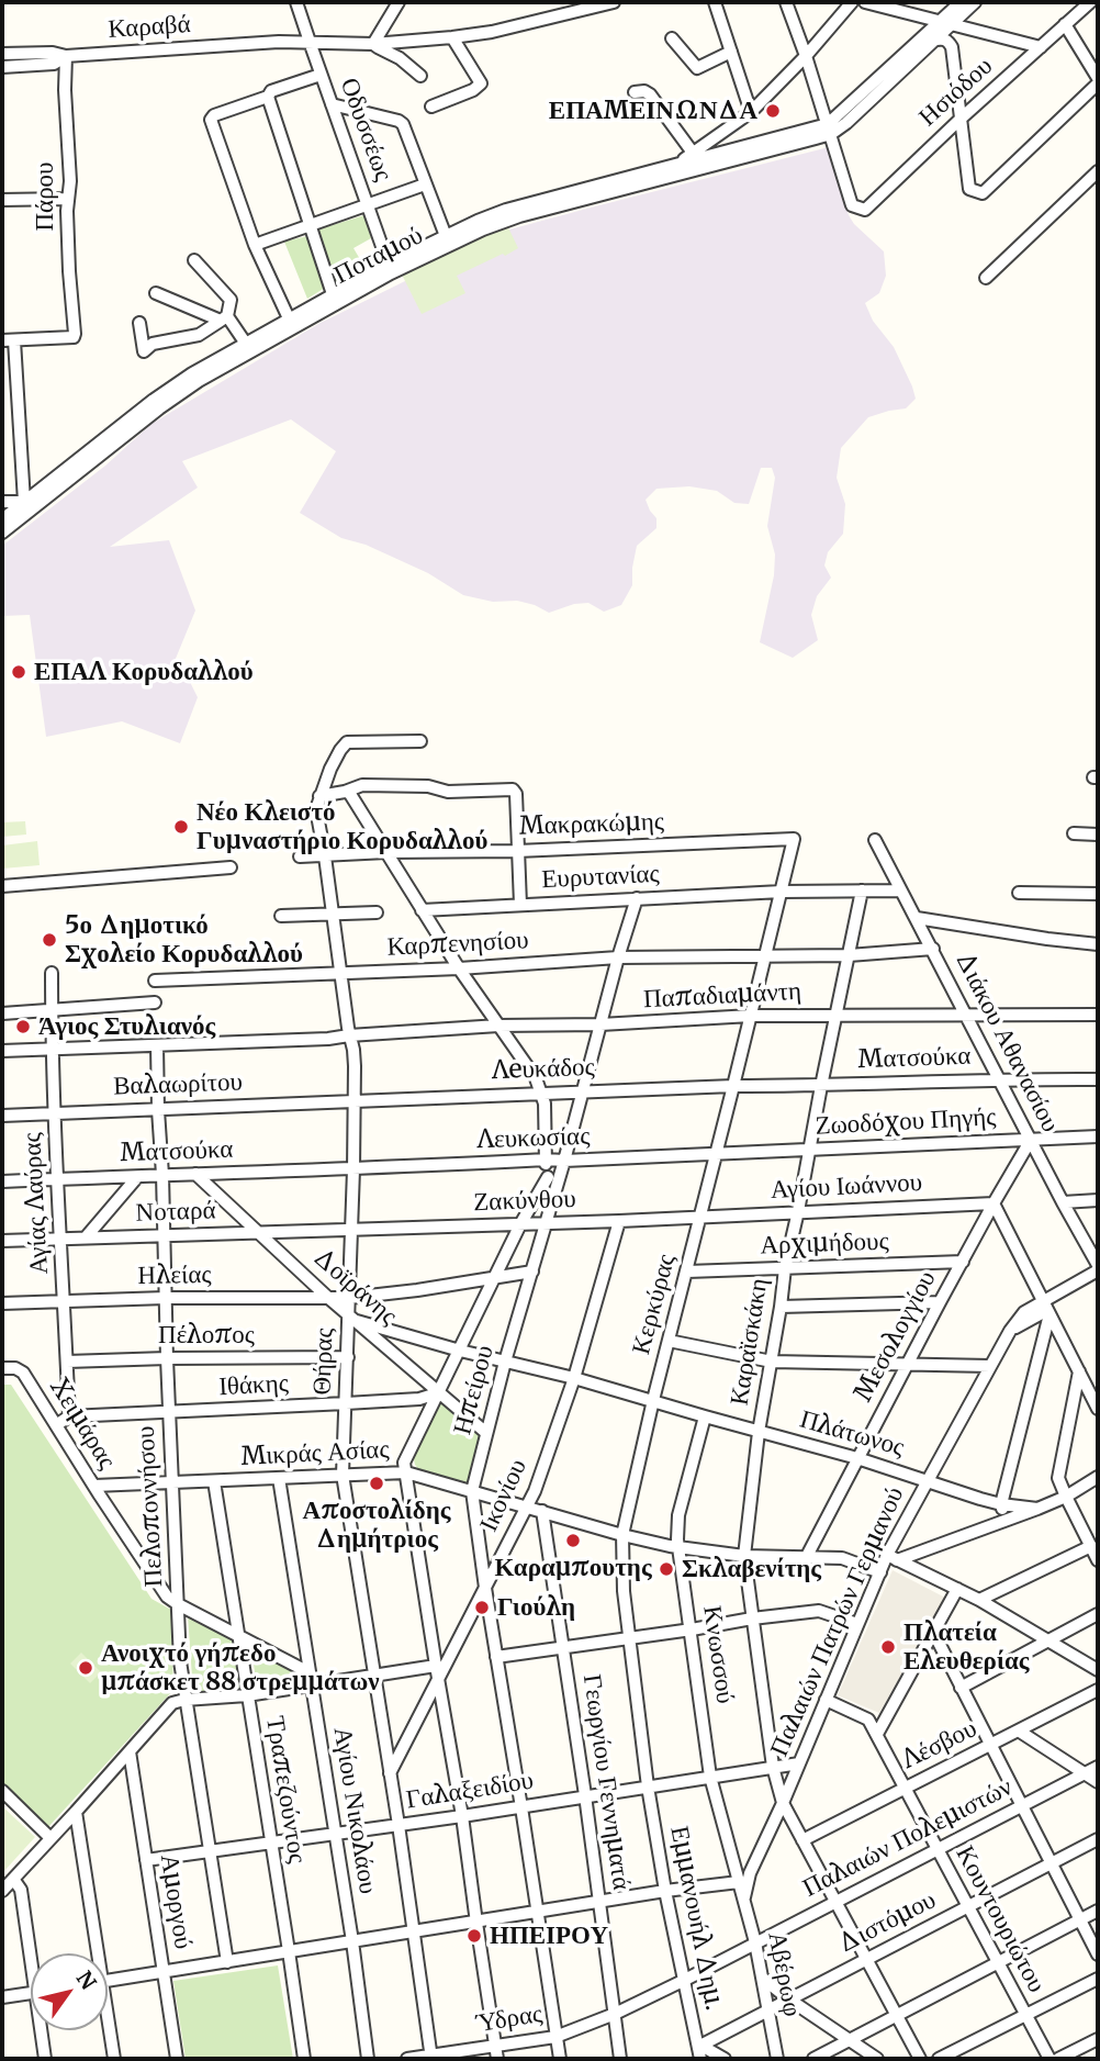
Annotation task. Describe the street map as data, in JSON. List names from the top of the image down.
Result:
{
  "streets": {
    "street": [
      "Καραβά",
      "Ησιόδου",
      "Οδυσσέως",
      "Πάρου",
      "Ποταμού",
      "Μακρακώμης",
      "Ευρυτανίας",
      "Καρπενησίου",
      "Παπαδιαμάντη",
      "Διάκου Αθανασίου",
      "Ματσούκα",
      "Λeυκάδος",
      "Βαλαωρίτου",
      "Ζωοδόχου Πηγής",
      "Λευκωσίας",
      "Αγίου Ιωάννου",
      "Ζακύνθου",
      "Αγίας Λαύρας",
      "Νοταρά",
      "Αρχιμήδους",
      "Ηλείας",
      "Δοϊράνης",
      "Κερκύρας",
      "Πέλοπος",
      "Μεσολογγίου",
      "Καραϊσκάκη",
      "Θήρας",
      "Ιθάκης",
      "Ηπείρου",
      "Χειμάρας",
      "Πλάτωνος",
      "Μικράς Ασίας",
      "Ικονίου",
      "Πελοποννήσου",
      "Παλαιών Πατρών Γερμανού",
      "Κνωσσού",
      "Λέσβου",
      "Γεωργίου Γεννηματά",
      "Τραπεζούντος",
      "Γαλαξειδίου",
      "Αγίου Νικολάου",
      "Παλαιών Πολεμιστών",
      "Αμοργού",
      "Εμμανουήλ Δημ.",
      "Κουντουριώτου",
      "Διστόμου",
      "Αβέρωφ",
      "Ύδρας"
    ]
  },
  "crossings": [
    ["Καραβά", "Οδυσσέως"],
    ["Καραβά", "Πάρου"],
    ["Ησιόδου", "Ποταμού"],
    ["Οδυσσέως", "Ποταμού"],
    ["Μακρακώμης", "Κερκύρας"],
    ["Μακρακώμης", "Θήρας"],
    ["Ευρυτανίας", "Διάκου Αθανασίου"],
    ["Ευρυτανίας", "Κερκύρας"],
    ["Ευρυτανίας", "Καραϊσκάκη"],
    ["Ευρυτανίας", "Ηπείρου"],
    ["Καρπενησίου", "Διάκου Αθανασίου"],
    ["Καρπενησίου", "Κερκύρας"],
    ["Καρπενησίου", "Καραϊσκάκη"],
    ["Καρπενησίου", "Θήρας"],
    ["Καρπενησίου", "Ηπείρου"],
    ["Παπαδιαμάντη", "Διάκου Αθανασίου"],
    ["Παπαδιαμάντη", "Αγίας Λαύρας"],
    ["Παπαδιαμάντη", "Κερκύρας"],
    ["Παπαδιαμάντη", "Καραϊσκάκη"],
    ["Παπαδιαμάντη", "Θήρας"],
    ["Παπαδιαμάντη", "Ηπείρου"],
    ["Παπαδιαμάντη", "Πελοποννήσου"],
    ["Διάκου Αθανασίου", "Ματσούκα"],
    ["Διάκου Αθανασίου", "Ζωοδόχου Πηγής"],
    ["Διάκου Αθανασίου", "Μεσολογγίου"],
    ["Διάκου Αθανασίου", "Παλαιών Πατρών Γερμανού"],
    ["Ματσούκα", "Λeυκάδος"],
    ["Ματσούκα", "Λευκωσίας"],
    ["Ματσούκα", "Αγίας Λαύρας"],
    ["Ματσούκα", "Δοϊράνης"],
    ["Ματσούκα", "Κερκύρας"],
    ["Ματσούκα", "Καραϊσκάκη"],
    ["Ματσούκα", "Θήρας"],
    ["Ματσούκα", "Πελοποννήσου"],
    ["Λeυκάδος", "Βαλαωρίτου"],
    ["Λeυκάδος", "Κερκύρας"],
    ["Λeυκάδος", "Θήρας"],
    ["Λeυκάδος", "Ηπείρου"],
    ["Βαλαωρίτου", "Αγίας Λαύρας"],
    ["Βαλαωρίτου", "Θήρας"],
    ["Βαλαωρίτου", "Πελοποννήσου"],
    ["Ζωοδόχου Πηγής", "Λευκωσίας"],
    ["Ζωοδόχου Πηγής", "Κερκύρας"],
    ["Ζωοδόχου Πηγής", "Μεσολογγίου"],
    ["Ζωοδόχου Πηγής", "Καραϊσκάκη"],
    ["Λευκωσίας", "Κερκύρας"],
    ["Λευκωσίας", "Θήρας"],
    ["Λευκωσίας", "Ηπείρου"],
    ["Αγίου Ιωάννου", "Ζακύνθου"],
    ["Αγίου Ιωάννου", "Κερκύρας"],
    ["Αγίου Ιωάννου", "Μεσολογγίου"],
    ["Αγίου Ιωάννου", "Καραϊσκάκη"],
    ["Ζακύνθου", "Νοταρά"],
    ["Ζακύνθου", "Κερκύρας"],
    ["Ζακύνθου", "Θήρας"],
    ["Ζακύνθου", "Ηπείρου"],
    ["Ζακύνθου", "Ικονίου"],
    ["Αγίας Λαύρας", "Νοταρά"],
    ["Αγίας Λαύρας", "Ηλείας"],
    ["Αγίας Λαύρας", "Πέλοπος"],
    ["Αγίας Λαύρας", "Ιθάκης"],
    ["Νοταρά", "Δοϊράνης"],
    ["Νοταρά", "Θήρας"],
    ["Νοταρά", "Πελοποννήσου"],
    ["Αρχιμήδους", "Κερκύρας"],
    ["Αρχιμήδους", "Μεσολογγίου"],
    ["Αρχιμήδους", "Καραϊσκάκη"],
    ["Ηλείας", "Δοϊράνης"],
    ["Ηλείας", "Θήρας"],
    ["Ηλείας", "Ηπείρου"],
    ["Ηλείας", "Πελοποννήσου"],
    ["Δοϊράνης", "Θήρας"],
    ["Δοϊράνης", "Ιθάκης"],
    ["Δοϊράνης", "Ηπείρου"],
    ["Δοϊράνης", "Πλάτωνος"],
    ["Κερκύρας", "Πλάτωνος"],
    ["Κερκύρας", "Μικράς Ασίας"],
    ["Κερκύρας", "Γαλαξειδίου"],
    ["Κερκύρας", "Εμμανουήλ Δημ."],
    ["Πέλοπος", "Θήρας"],
    ["Πέλοπος", "Πελοποννήσου"],
    ["Μεσολογγίου", "Πλάτωνος"],
    ["Μεσολογγίου", "Μικράς Ασίας"],
    ["Καραϊσκάκη", "Πλάτωνος"],
    ["Καραϊσκάκη", "Μικράς Ασίας"],
    ["Καραϊσκάκη", "Παλαιών Πατρών Γερμανού"],
    ["Καραϊσκάκη", "Λέσβου"],
    ["Καραϊσκάκη", "Γαλαξειδίου"],
    ["Καραϊσκάκη", "Παλαιών Πολεμιστών"],
    ["Καραϊσκάκη", "Διστόμου"],
    ["Θήρας", "Ιθάκης"],
    ["Θήρας", "Πλάτωνος"],
    ["Θήρας", "Μικράς Ασίας"],
    ["Θήρας", "Ικονίου"],
    ["Θήρας", "Γαλαξειδίου"],
    ["Θήρας", "Ύδρας"],
    ["Ιθάκης", "Πελοποννήσου"],
    ["Ηπείρου", "Πλάτωνος"],
    ["Ηπείρου", "Μικράς Ασίας"],
    ["Ηπείρου", "Ικονίου"],
    ["Ηπείρου", "Γαλαξειδίου"],
    ["Ηπείρου", "Ύδρας"],
    ["Χειμάρας", "Μικράς Ασίας"],
    ["Χειμάρας", "Πελοποννήσου"],
    ["Χειμάρας", "Τραπεζούντος"],
    ["Χειμάρας", "Αγίου Νικολάου"],
    ["Πλάτωνος", "Ικονίου"],
    ["Πλάτωνος", "Παλαιών Πατρών Γερμανού"],
    ["Πλάτωνος", "Κνωσσού"],
    ["Μικράς Ασίας", "Ικονίου"],
    ["Μικράς Ασίας", "Πελοποννήσου"],
    ["Μικράς Ασίας", "Παλαιών Πατρών Γερμανού"],
    ["Μικράς Ασίας", "Κνωσσού"],
    ["Μικράς Ασίας", "Γεωργίου Γεννηματά"],
    ["Μικράς Ασίας", "Τραπεζούντος"],
    ["Μικράς Ασίας", "Αγίου Νικολάου"],
    ["Πελοποννήσου", "Γαλαξειδίου"],
    ["Παλαιών Πατρών Γερμανού", "Κνωσσού"],
    ["Παλαιών Πατρών Γερμανού", "Γαλαξειδίου"],
    ["Παλαιών Πατρών Γερμανού", "Κουντουριώτου"],
    ["Παλαιών Πατρών Γερμανού", "Αβέρωφ"],
    ["Κνωσσού", "Γαλαξειδίου"],
    ["Κνωσσού", "Αβέρωφ"],
    ["Λέσβου", "Κουντουριώτου"],
    ["Γεωργίου Γεννηματά", "Γαλαξειδίου"],
    ["Γεωργίου Γεννηματά", "Παλαιών Πολεμιστών"],
    ["Γεωργίου Γεννηματά", "Ύδρας"],
    ["Τραπεζούντος", "Γαλαξειδίου"],
    ["Γαλαξειδίου", "Αγίου Νικολάου"],
    ["Γαλαξειδίου", "Αμοργού"],
    ["Γαλαξειδίου", "Εμμανουήλ Δημ."],
    ["Παλαιών Πολεμιστών", "Εμμανουήλ Δημ."],
    ["Παλαιών Πολεμιστών", "Κουντουριώτου"],
    ["Παλαιών Πολεμιστών", "Αβέρωφ"],
    ["Παλαιών Πολεμιστών", "Ύδρας"],
    ["Εμμανουήλ Δημ.", "Διστόμου"],
    ["Κουντουριώτου", "Διστόμου"],
    ["Διστόμου", "Αβέρωφ"]
  ],
  "places": [
    "ΕΠΑΜΕΙΝΩΝΔΑ",
    "ΕΠΑΛ Κορυδαλλού",
    "Νέο Κλειστό Γυμναστήριο Κορυδαλλού",
    "5ο Δημοτικό Σχολείο Κορυδαλλού",
    "Άγιος Στυλιανός",
    "Αποστολίδης Δημήτριος",
    "Καραμπουτης",
    "Σκλαβενίτης",
    "Γιούλη",
    "Πλατεία Ελευθερίας",
    "Ανοιχτό γήπεδο μπάσκετ 88 στρεμμάτων",
    "ΗΠΕΙΡΟΥ"
  ],
  "north": "top right"
}
